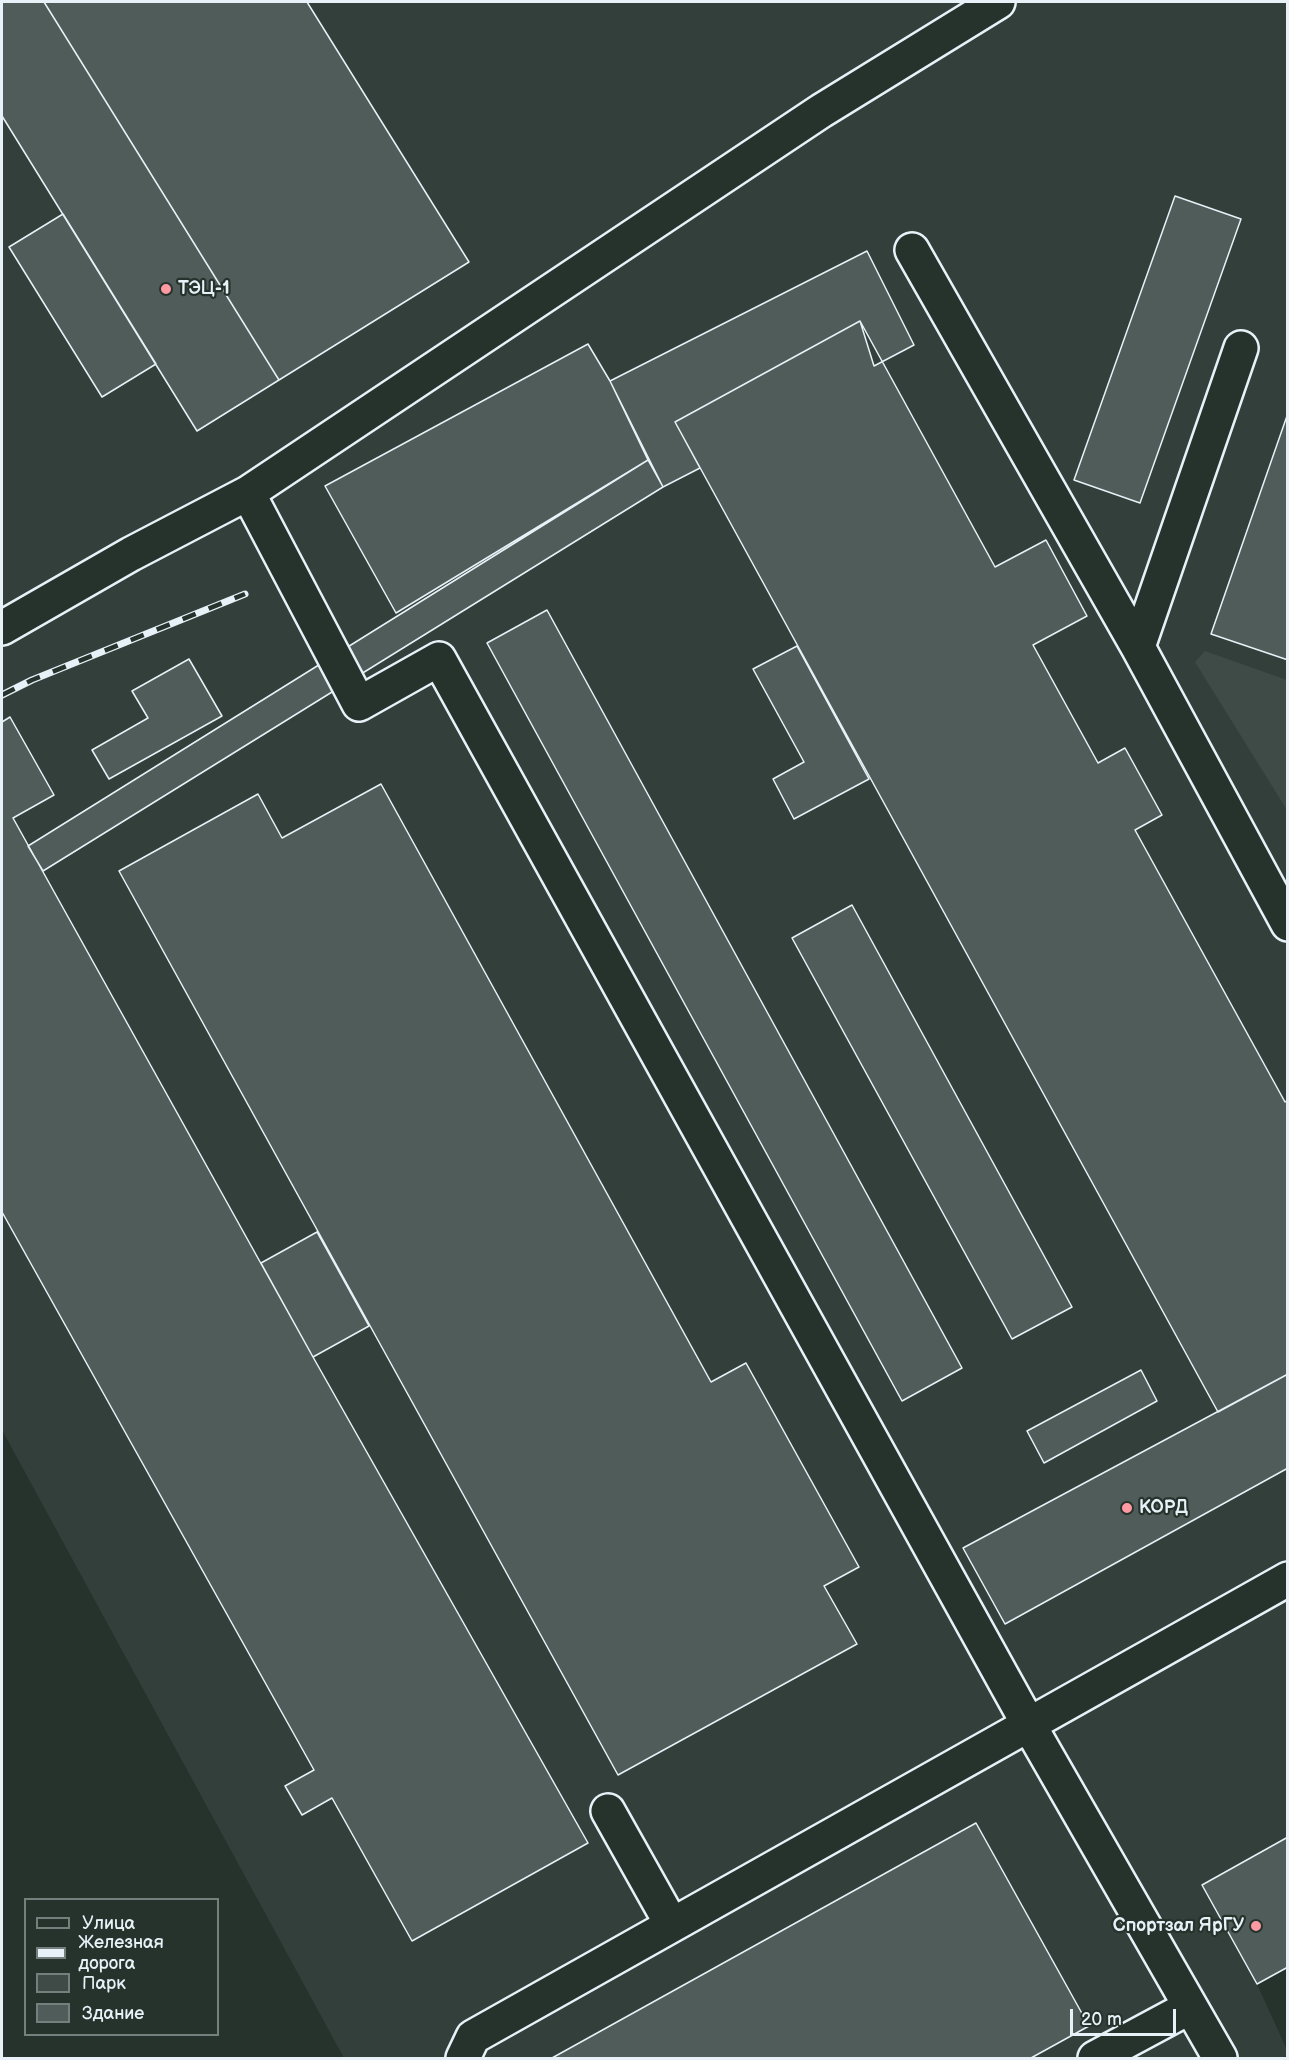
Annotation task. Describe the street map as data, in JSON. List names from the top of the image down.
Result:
{
  "places": ["ТЭЦ-1", "КОРД", "Cпортзал ЯрГУ"],
  "legend": [
    "Улица",
    "Железная дорога",
    "Парк",
    "Здание"
  ],
  "scale_bar": "20 m"
}
